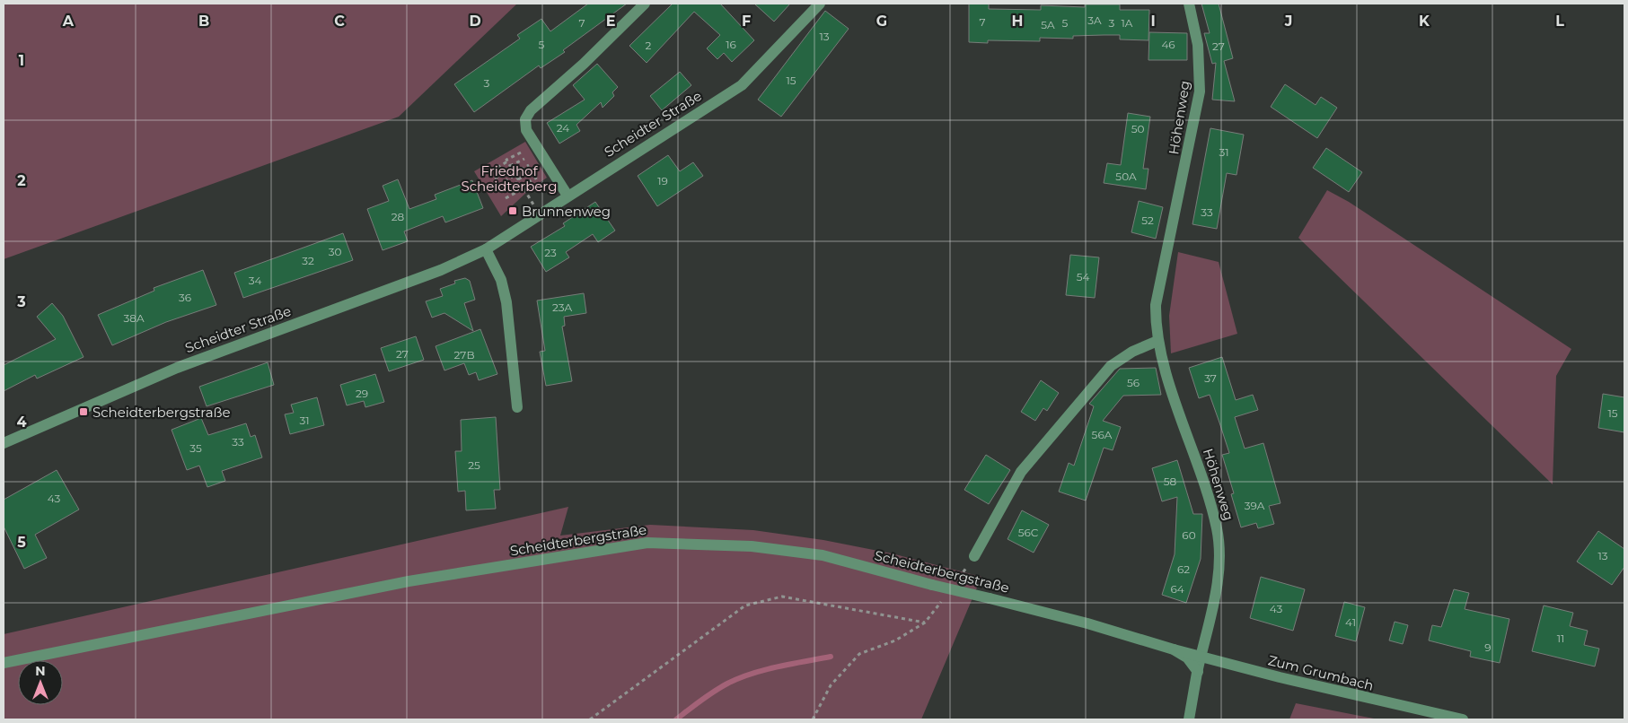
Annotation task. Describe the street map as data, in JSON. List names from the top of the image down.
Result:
{
  "streets": {
    "street": [
      "Höhenweg",
      "Scheidter Straße",
      "Scheidterbergstraße",
      "Zum Grumbach"
    ]
  },
  "crossings": [
    ["Höhenweg", "Scheidterbergstraße"],
    ["Höhenweg", "Zum Grumbach"],
    ["Scheidterbergstraße", "Zum Grumbach"]
  ],
  "parks": ["Friedhof Scheidterberg"],
  "places": {
    "transit": ["Brunnenweg", "Scheidterbergstraße"]
  },
  "house_numbers": [
    "3A",
    "7",
    "7",
    "5",
    "3",
    "1A",
    "5A",
    "13",
    "5",
    "16",
    "46",
    "2",
    "27",
    "15",
    "3",
    "24",
    "50",
    "31",
    "50A",
    "19",
    "33",
    "28",
    "52",
    "30",
    "23",
    "32",
    "54",
    "34",
    "36",
    "23A",
    "38A",
    "27",
    "27B",
    "37",
    "56",
    "29",
    "15",
    "31",
    "56A",
    "33",
    "35",
    "25",
    "58",
    "43",
    "39A",
    "56C",
    "60",
    "13",
    "62",
    "64",
    "43",
    "41",
    "11",
    "9"
  ],
  "north": "top",
  "grid": {
    "columns": [
      "A",
      "B",
      "C",
      "D",
      "E",
      "F",
      "G",
      "H",
      "I",
      "J",
      "K",
      "L"
    ],
    "rows": [
      "1",
      "2",
      "3",
      "4",
      "5"
    ]
  }
}
